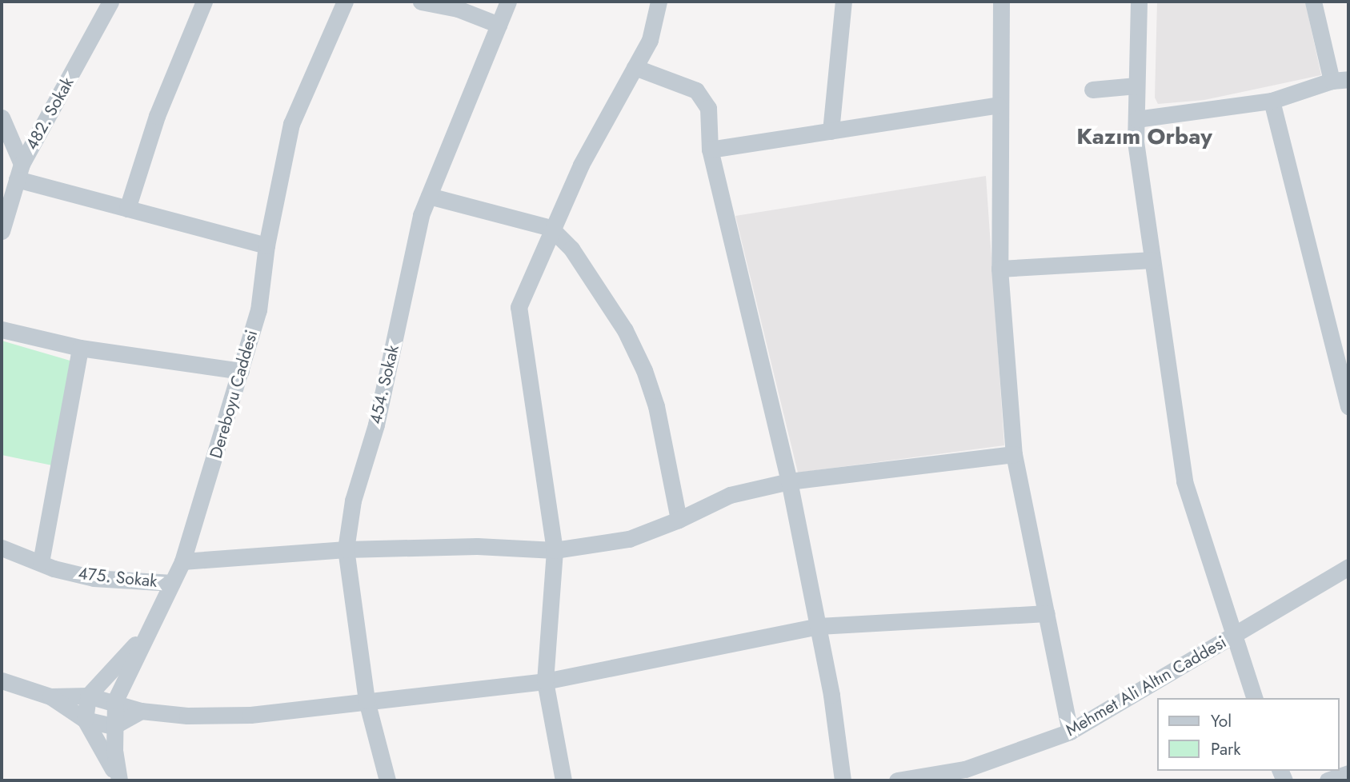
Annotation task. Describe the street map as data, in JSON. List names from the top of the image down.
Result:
{
  "streets": {
    "street": [
      "482. Sokak",
      "454. Sokak",
      "Dereboyu Caddesi",
      "475. Sokak",
      "Mehmet Ali Altın Caddesi"
    ]
  },
  "crossings": [
    ["Dereboyu Caddesi", "475. Sokak"]
  ],
  "districts": ["Kazım Orbay"],
  "legend": ["Yol", "Park"]
}
